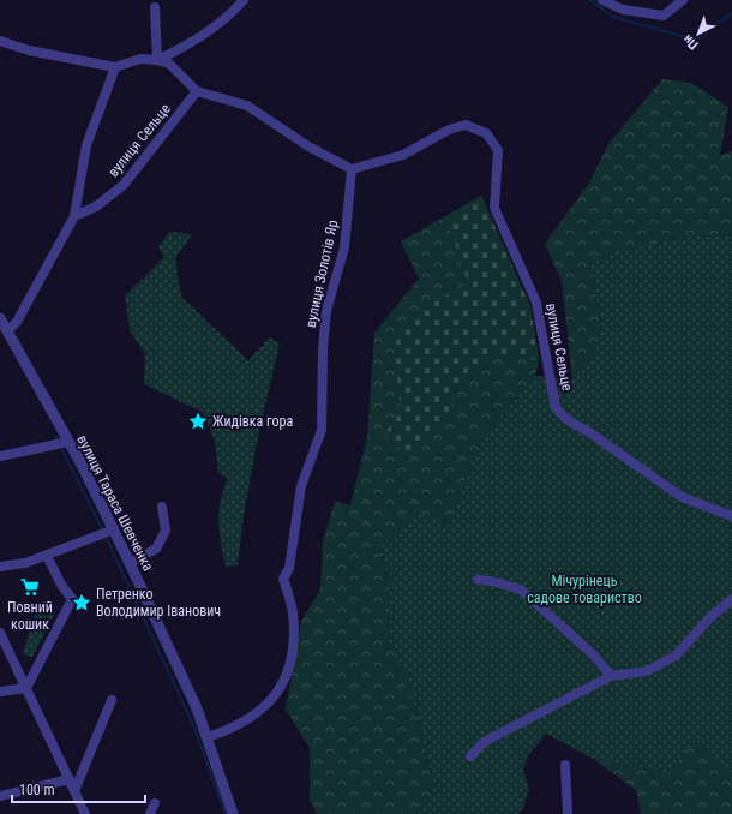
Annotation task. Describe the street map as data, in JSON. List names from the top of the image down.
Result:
{
  "streets": {
    "street": ["вулиця Сельце", "вулиця Золотів Яр", "вулиця Тараса Шевченка"]
  },
  "crossings": [
    ["вулиця Сельце", "вулиця Золотів Яр"],
    ["вулиця Золотів Яр", "вулиця Тараса Шевченка"]
  ],
  "parks": ["Мічурінець садове товариство"],
  "places": {
    "place": ["Жидівка гора", "Петренко Володимир Іванович"],
    "supermarket": ["Повний кошик"]
  },
  "scale_bar": "100 m",
  "north": "bottom left"
}
